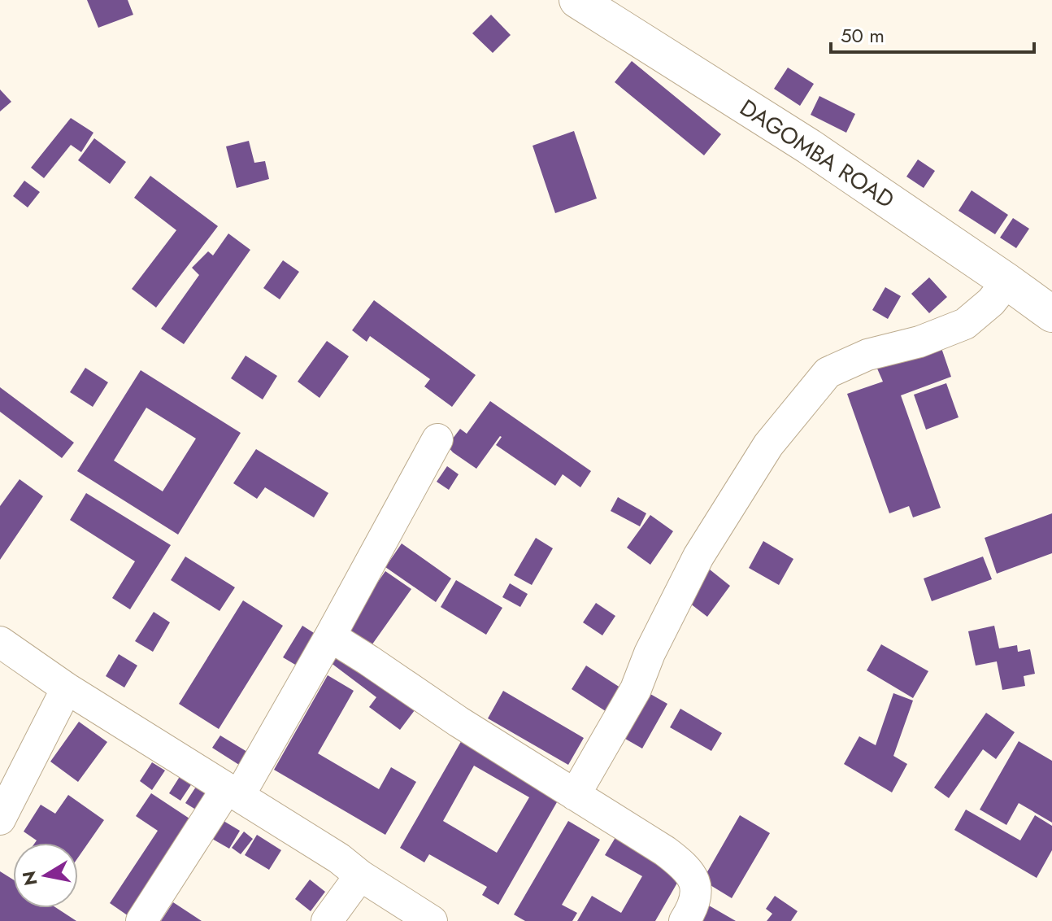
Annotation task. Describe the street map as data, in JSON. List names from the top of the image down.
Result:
{
  "streets": {
    "street": ["DAGOMBA ROAD"]
  },
  "scale_bar": "50 m",
  "north": "left"
}
